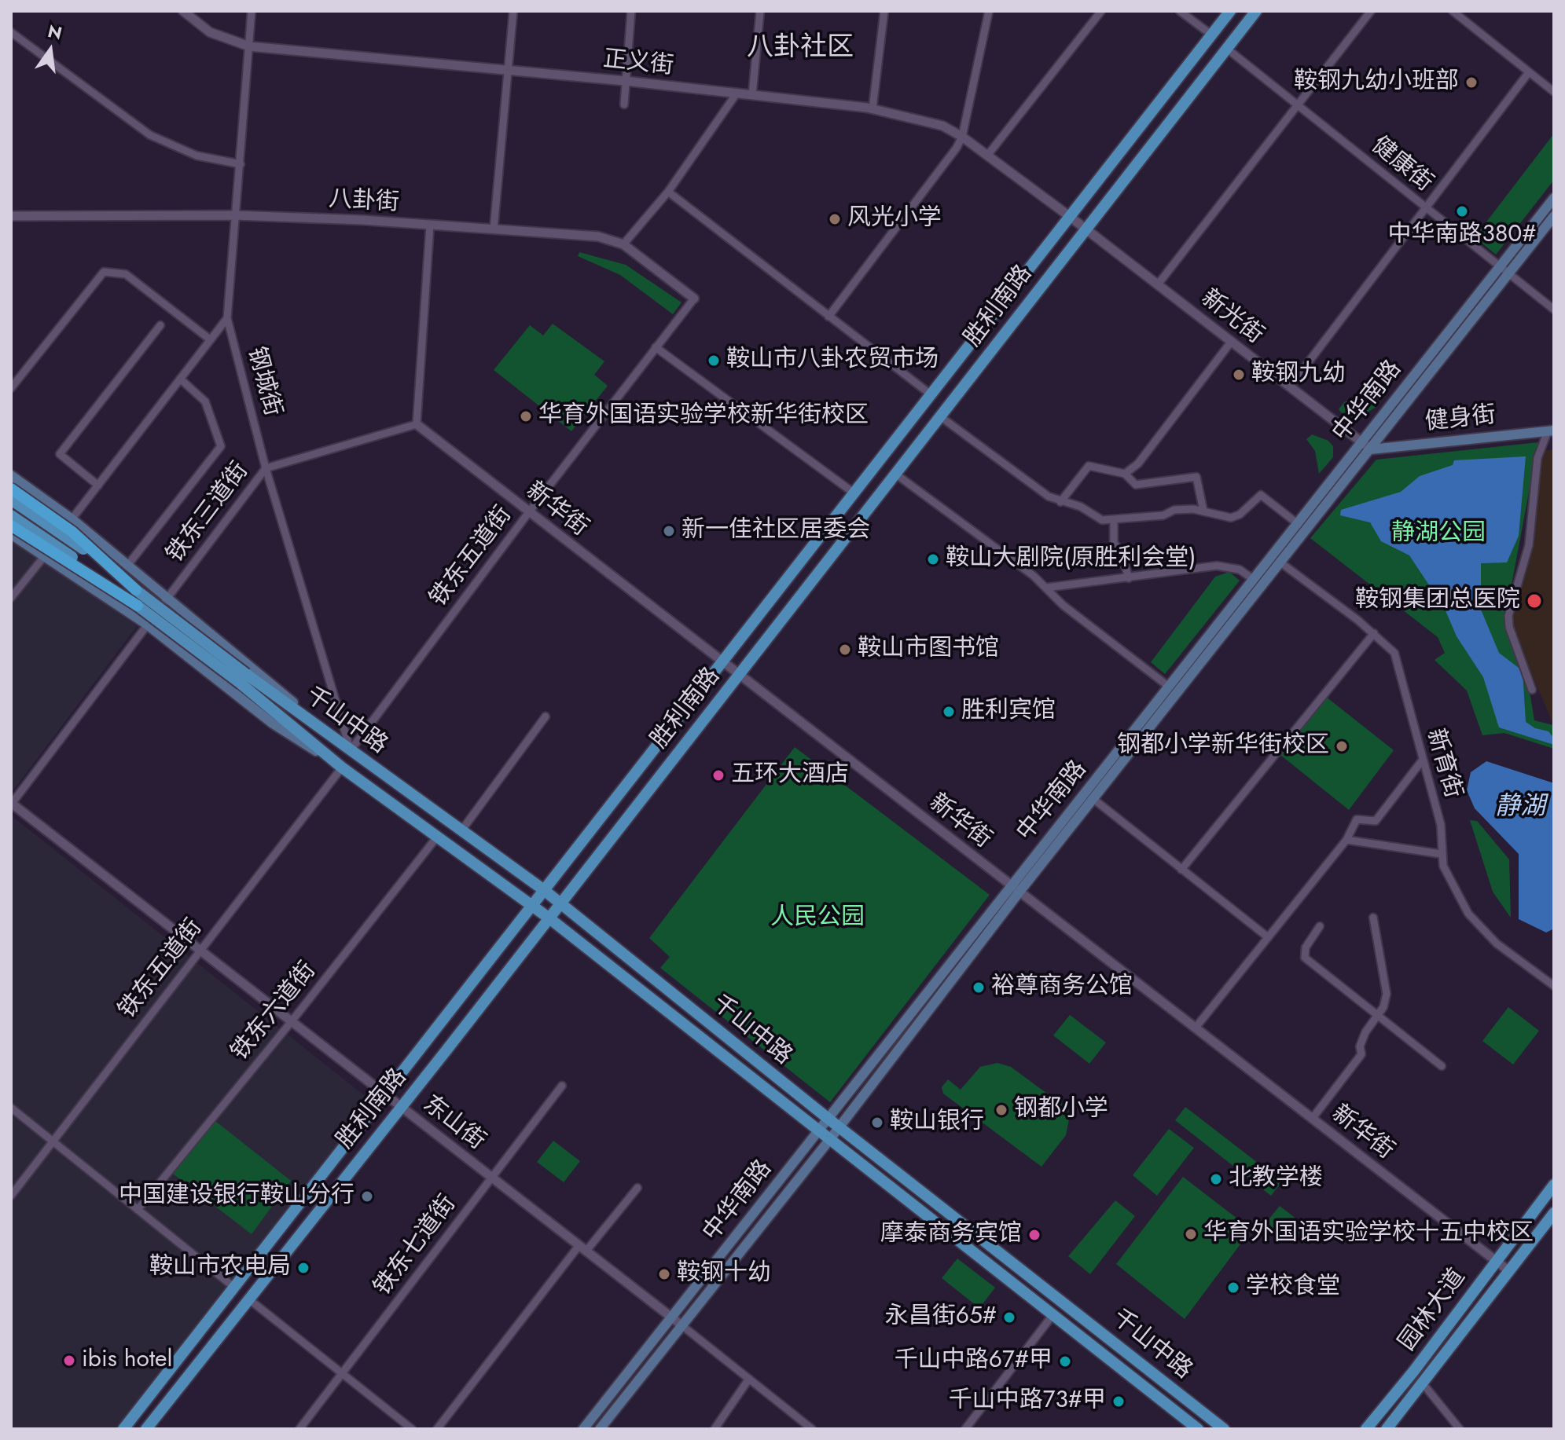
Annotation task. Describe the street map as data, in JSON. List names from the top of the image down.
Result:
{
  "streets": {
    "main road": [
      "胜利南路",
      "中华南路",
      "健身街",
      "千山中路",
      "园林大道"
    ],
    "street": [
      "正义街",
      "健康街",
      "八卦街",
      "新光街",
      "钢城街",
      "新华街",
      "铁东三道街",
      "铁东五道街",
      "新育街",
      "铁东六道街",
      "东山街",
      "铁东七道街"
    ]
  },
  "crossings": [
    ["正义街", "胜利南路"],
    ["正义街", "新光街"],
    ["正义街", "钢城街"],
    ["健康街", "胜利南路"],
    ["健康街", "中华南路"],
    ["八卦街", "钢城街"],
    ["八卦街", "铁东五道街"],
    ["胜利南路", "新光街"],
    ["胜利南路", "新华街"],
    ["胜利南路", "千山中路"],
    ["胜利南路", "东山街"],
    ["新光街", "中华南路"],
    ["新光街", "健身街"],
    ["钢城街", "铁东三道街"],
    ["钢城街", "铁东五道街"],
    ["钢城街", "千山中路"],
    ["中华南路", "健身街"],
    ["中华南路", "新华街"],
    ["中华南路", "千山中路"],
    ["中华南路", "东山街"],
    ["新华街", "铁东三道街"],
    ["新华街", "铁东五道街"],
    ["新华街", "园林大道"],
    ["铁东三道街", "东山街"],
    ["铁东五道街", "千山中路"],
    ["铁东五道街", "东山街"],
    ["千山中路", "铁东六道街"],
    ["铁东六道街", "东山街"],
    ["东山街", "铁东七道街"]
  ],
  "districts": ["八卦社区"],
  "water": ["静湖"],
  "parks": ["静湖公园", "人民公园"],
  "places": [
    "鞍钢九幼小班部",
    "中华南路380#",
    "风光小学",
    "鞍山市八卦农贸市场",
    "鞍钢九幼",
    "华育外国语实验学校新华街校区",
    "新一佳社区居委会",
    "鞍山大剧院(原胜利会堂)",
    "鞍钢集团总医院",
    "鞍山市图书馆",
    "胜利宾馆",
    "钢都小学新华街校区",
    "五环大酒店",
    "裕尊商务公馆",
    "钢都小学",
    "鞍山银行",
    "北教学楼",
    "中国建设银行鞍山分行",
    "华育外国语实验学校十五中校区",
    "摩泰商务宾馆",
    "鞍山市农电局",
    "鞍钢十幼",
    "学校食堂",
    "永昌街65#",
    "ibis hotel",
    "千山中路67#甲",
    "千山中路73#甲"
  ],
  "north": "top"
}
